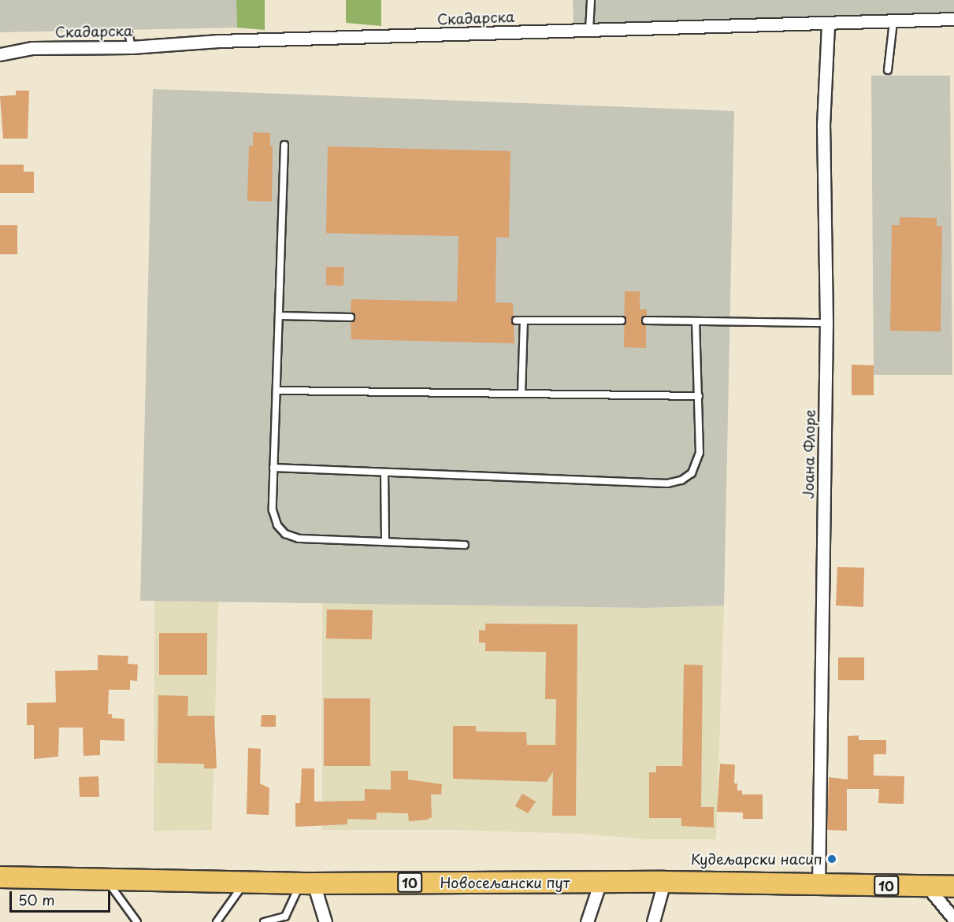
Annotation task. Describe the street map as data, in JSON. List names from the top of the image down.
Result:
{
  "streets": {
    "main road": ["10", "Новосељански пут"],
    "street": ["Скадарска", "Јоана Флоре"]
  },
  "crossings": [
    ["Скадарска", "Јоана Флоре"],
    ["Јоана Флоре", "Новосељански пут"]
  ],
  "places": ["Кудељарски насип"],
  "scale_bar": "50 m"
}
